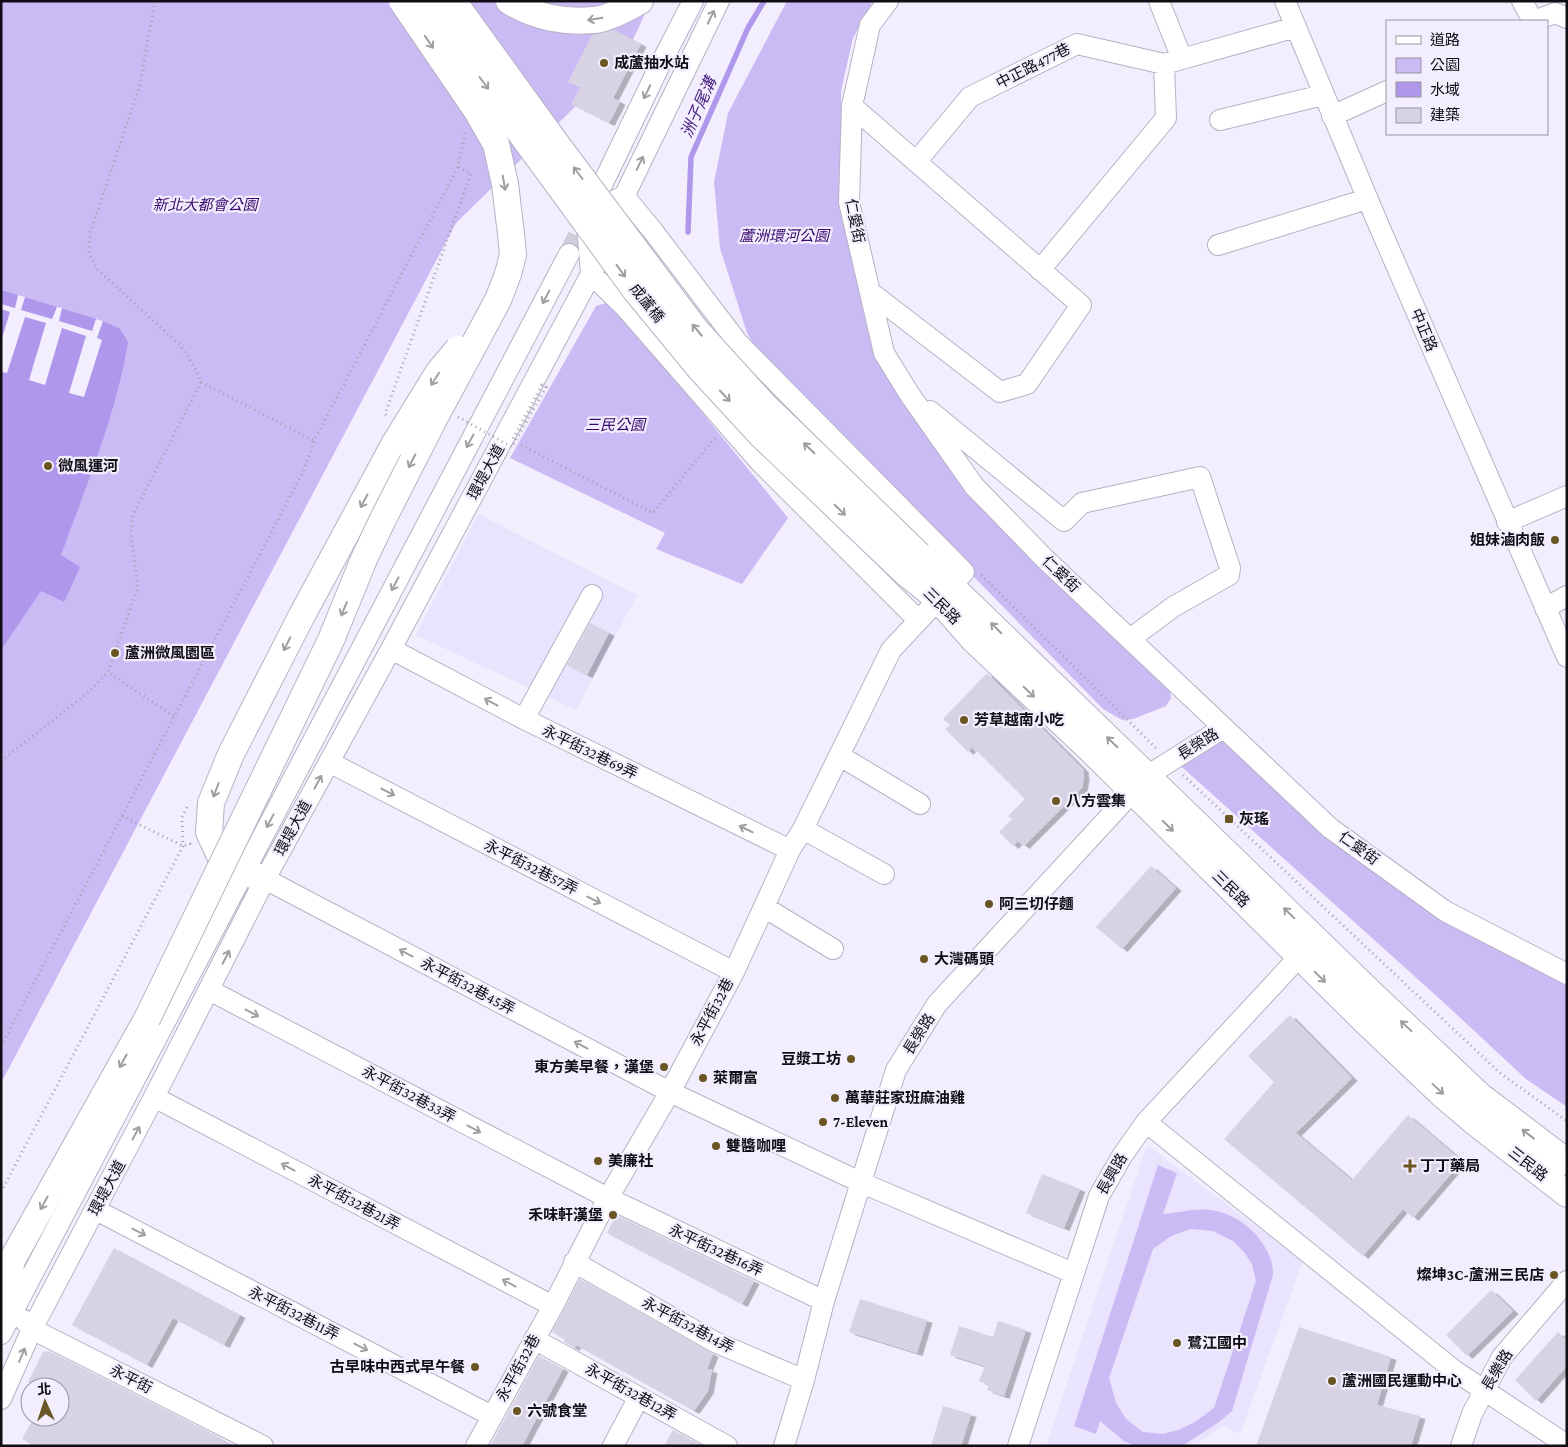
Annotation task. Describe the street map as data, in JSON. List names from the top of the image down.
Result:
{
  "streets": {
    "main road": ["成蘆橋", "三民路"],
    "street": [
      "中正路477巷",
      "仁愛街",
      "中正路",
      "環堤大道",
      "長榮路",
      "永平街32巷69弄",
      "永平街32巷57弄",
      "永平街32巷45弄",
      "永平街32巷",
      "永平街32巷33弄",
      "長興路",
      "永平街32巷21弄",
      "永平街32巷16弄",
      "永平街32巷11弄",
      "永平街32巷14弄",
      "長樂路",
      "永平街",
      "永平街32巷12弄"
    ]
  },
  "crossings": [
    ["中正路477巷", "中正路"],
    ["仁愛街", "長榮路"],
    ["成蘆橋", "三民路"],
    ["環堤大道", "永平街32巷69弄"],
    ["環堤大道", "永平街32巷57弄"],
    ["環堤大道", "永平街32巷45弄"],
    ["環堤大道", "永平街32巷33弄"],
    ["環堤大道", "永平街32巷21弄"],
    ["環堤大道", "永平街32巷11弄"],
    ["環堤大道", "永平街"],
    ["三民路", "長榮路"],
    ["三民路", "永平街32巷"],
    ["三民路", "長興路"],
    ["長榮路", "永平街32巷45弄"],
    ["長榮路", "永平街32巷16弄"],
    ["長榮路", "永平街32巷14弄"],
    ["永平街32巷69弄", "永平街32巷"],
    ["永平街32巷57弄", "永平街32巷"],
    ["永平街32巷45弄", "永平街32巷"],
    ["永平街32巷45弄", "長興路"],
    ["永平街32巷", "永平街32巷33弄"],
    ["永平街32巷", "永平街32巷21弄"],
    ["永平街32巷", "永平街32巷16弄"],
    ["永平街32巷", "永平街32巷11弄"],
    ["永平街32巷", "永平街32巷14弄"],
    ["永平街32巷", "永平街32巷12弄"],
    ["永平街32巷33弄", "永平街32巷16弄"]
  ],
  "one_way": [
    "永平街32巷69弄",
    "永平街32巷57弄",
    "永平街32巷45弄",
    "永平街32巷33弄",
    "永平街32巷21弄",
    "永平街32巷11弄"
  ],
  "water": ["洲子尾溝"],
  "parks": ["新北大都會公園", "蘆洲環河公園", "三民公園"],
  "places": {
    "other": [
      "成蘆抽水站",
      "微風運河",
      "姐妹滷肉飯",
      "蘆洲微風園區",
      "芳草越南小吃",
      "八方雲集",
      "阿三切仔麵",
      "大灣碼頭",
      "豆漿工坊",
      "東方美早餐，漢堡",
      "萊爾富",
      "萬華莊家班麻油雞",
      "7-Eleven",
      "雙醬咖哩",
      "美廉社",
      "禾味軒漢堡",
      "燦坤3C-蘆洲三民店",
      "鷺江國中",
      "古早味中西式早午餐",
      "蘆洲國民運動中心",
      "六號食堂"
    ],
    "transit": ["灰瑤"],
    "health": ["丁丁藥局"]
  },
  "legend": [
    "道路",
    "公園",
    "水域",
    "建築"
  ],
  "north": "top"
}
